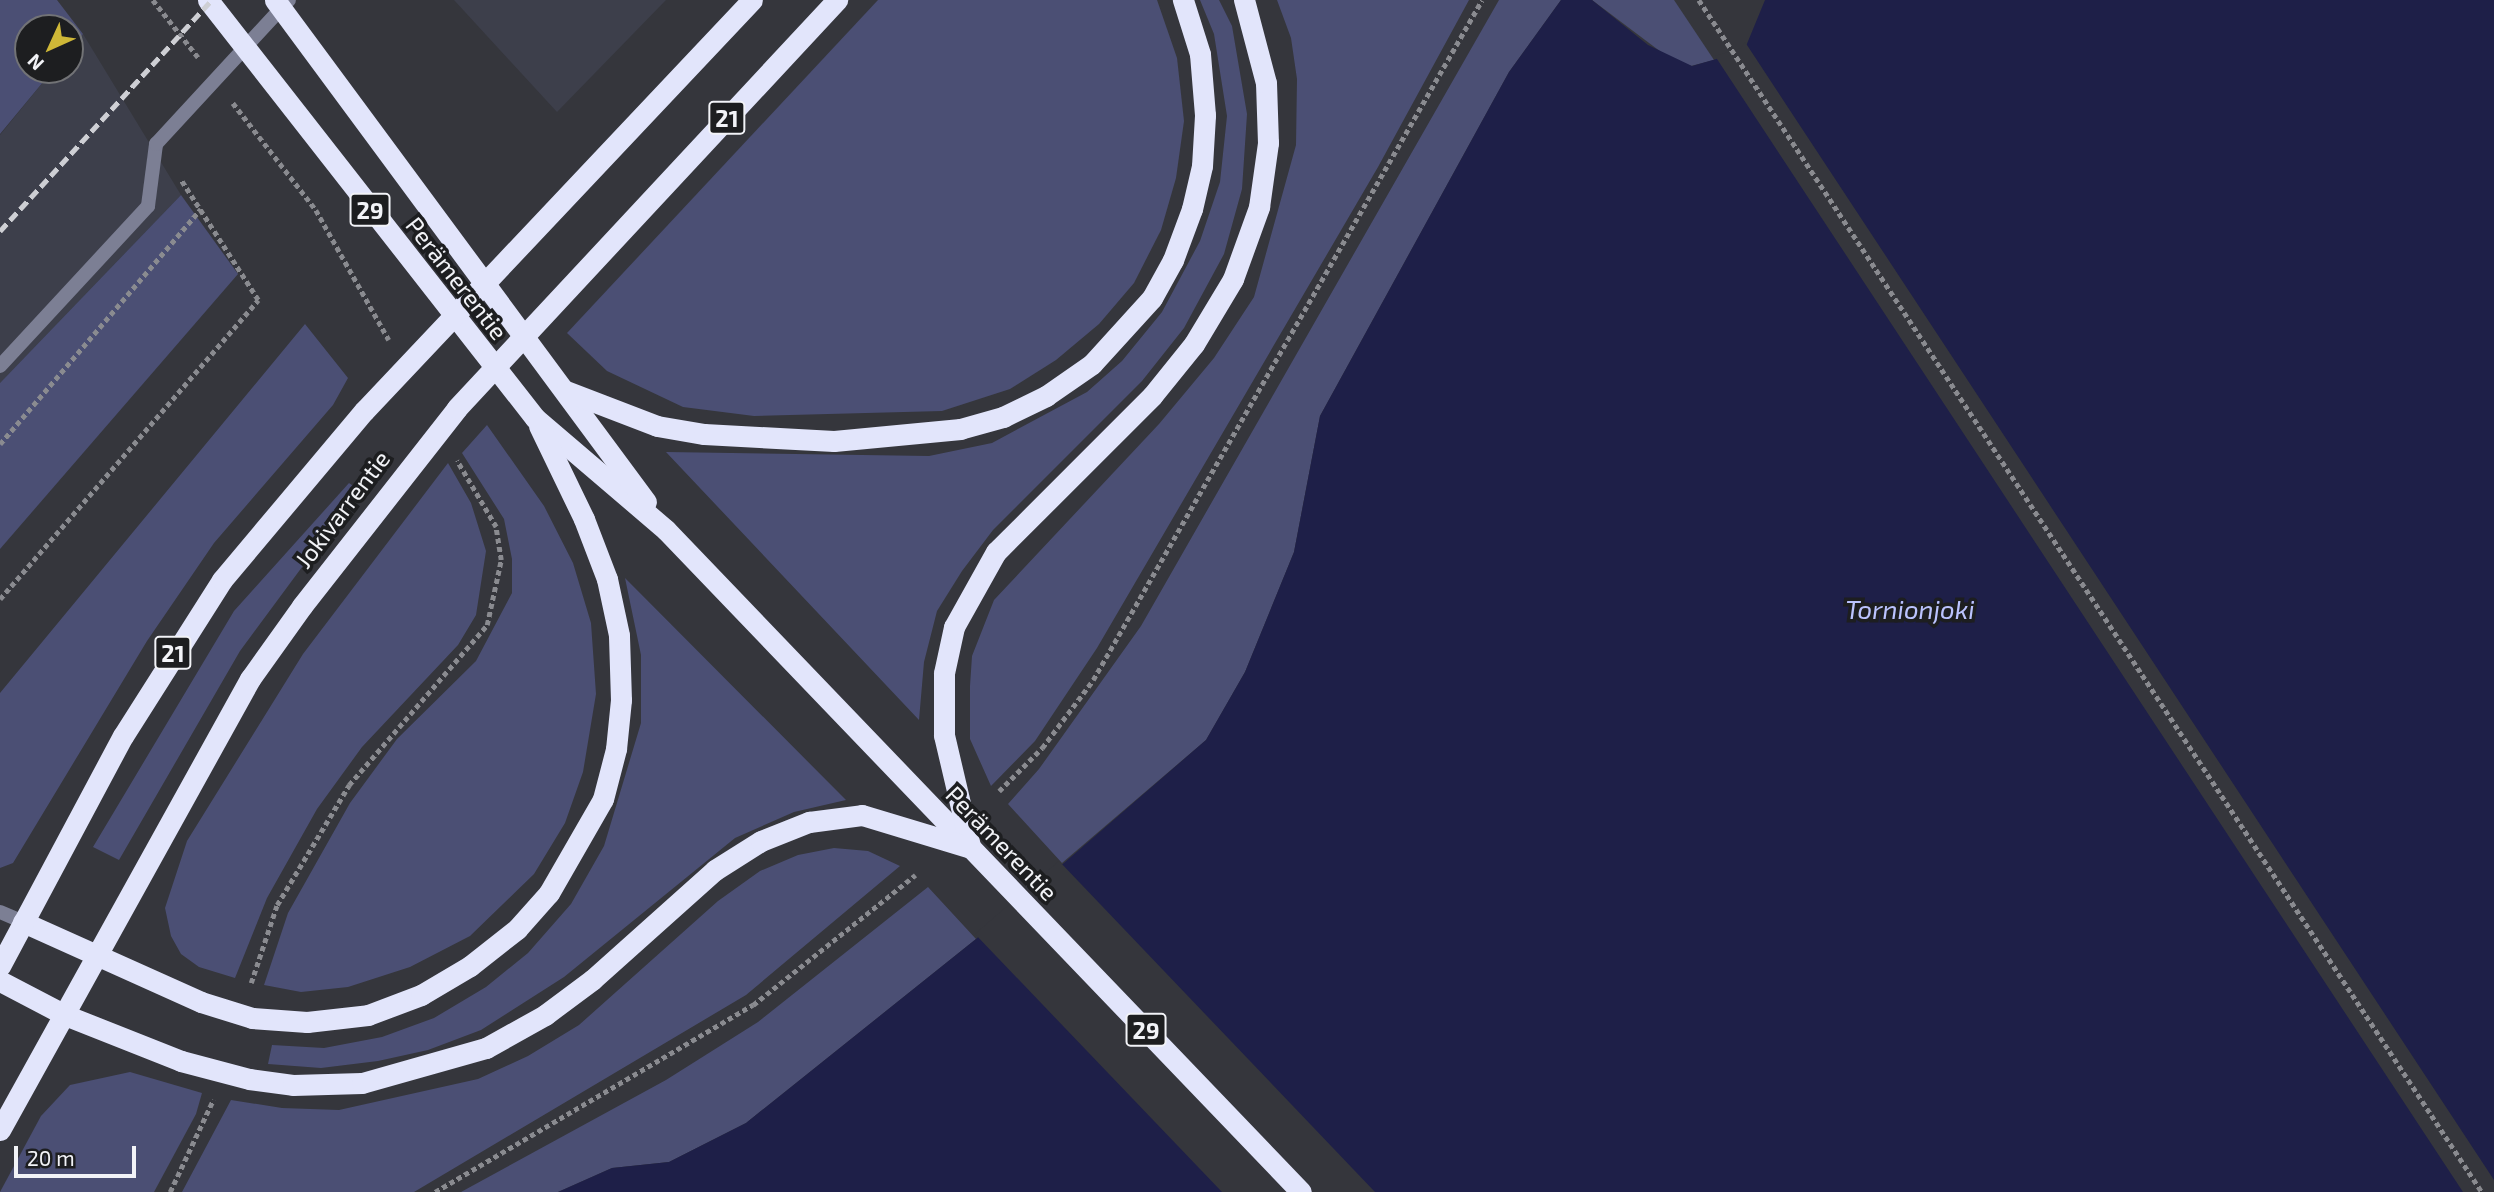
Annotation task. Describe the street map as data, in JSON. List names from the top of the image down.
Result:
{
  "streets": {
    "highway": [
      "21",
      "29",
      "Perämerentie",
      "Jokivarrentie"
    ]
  },
  "water": ["Tornionjoki"],
  "scale_bar": "20 m",
  "north": "bottom left"
}
